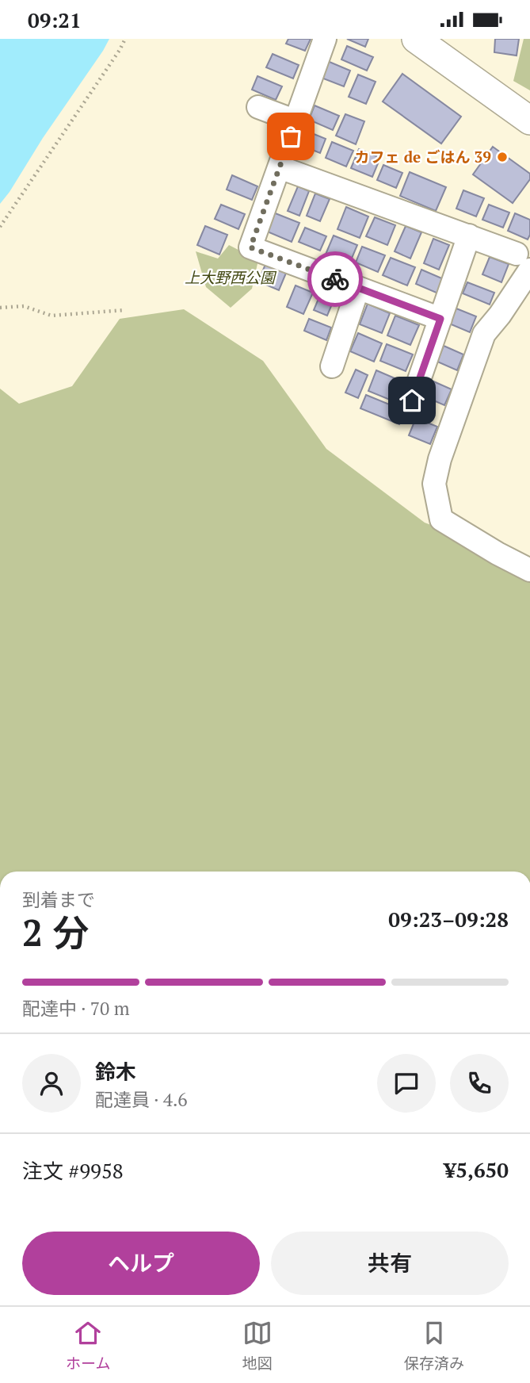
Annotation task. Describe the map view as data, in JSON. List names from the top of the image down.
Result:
{
  "parks": ["上大野西公園"],
  "places": ["カフェ de ごはん 39"],
  "page": {
    "status": "09:21",
    "heading": ["2 分", "到着まで", "09:23–09:28"],
    "panel": [
      "鈴木",
      "配達員 · 4.6",
      "注文 #9958",
      "¥5,650"
    ],
    "bar": "配達中 · 70 m",
    "buttons": ["ヘルプ", "共有"],
    "tabs": ["ホーム", "地図", "保存済み"]
  }
}
